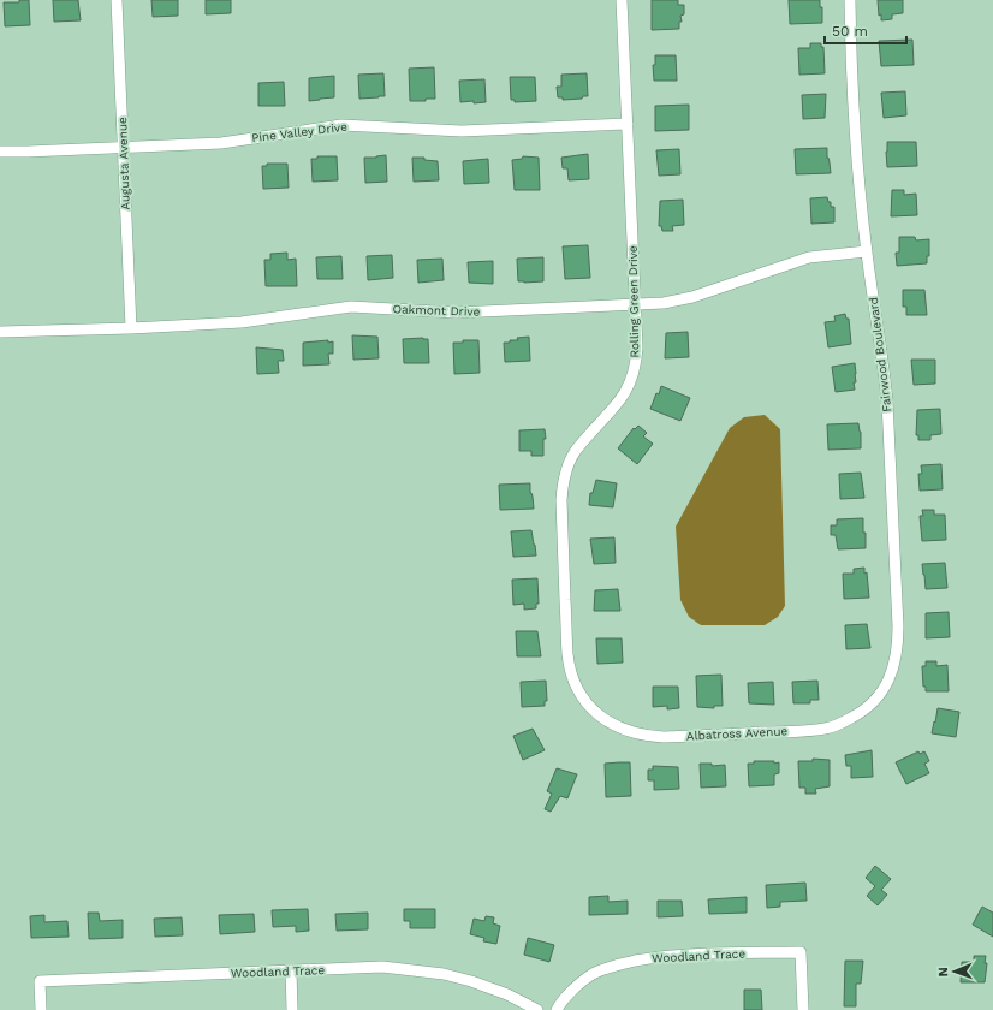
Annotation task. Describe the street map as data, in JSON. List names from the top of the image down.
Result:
{
  "streets": {
    "street": [
      "Pine Valley Drive",
      "Augusta Avenue",
      "Rolling Green Drive",
      "Oakmont Drive",
      "Fairwood Boulevard",
      "Albatross Avenue",
      "Woodland Trace"
    ]
  },
  "crossings": [
    ["Pine Valley Drive", "Augusta Avenue"],
    ["Pine Valley Drive", "Rolling Green Drive"],
    ["Augusta Avenue", "Oakmont Drive"],
    ["Rolling Green Drive", "Oakmont Drive"],
    ["Rolling Green Drive", "Albatross Avenue"],
    ["Oakmont Drive", "Fairwood Boulevard"],
    ["Fairwood Boulevard", "Albatross Avenue"]
  ],
  "scale_bar": "50 m",
  "north": "left"
}
